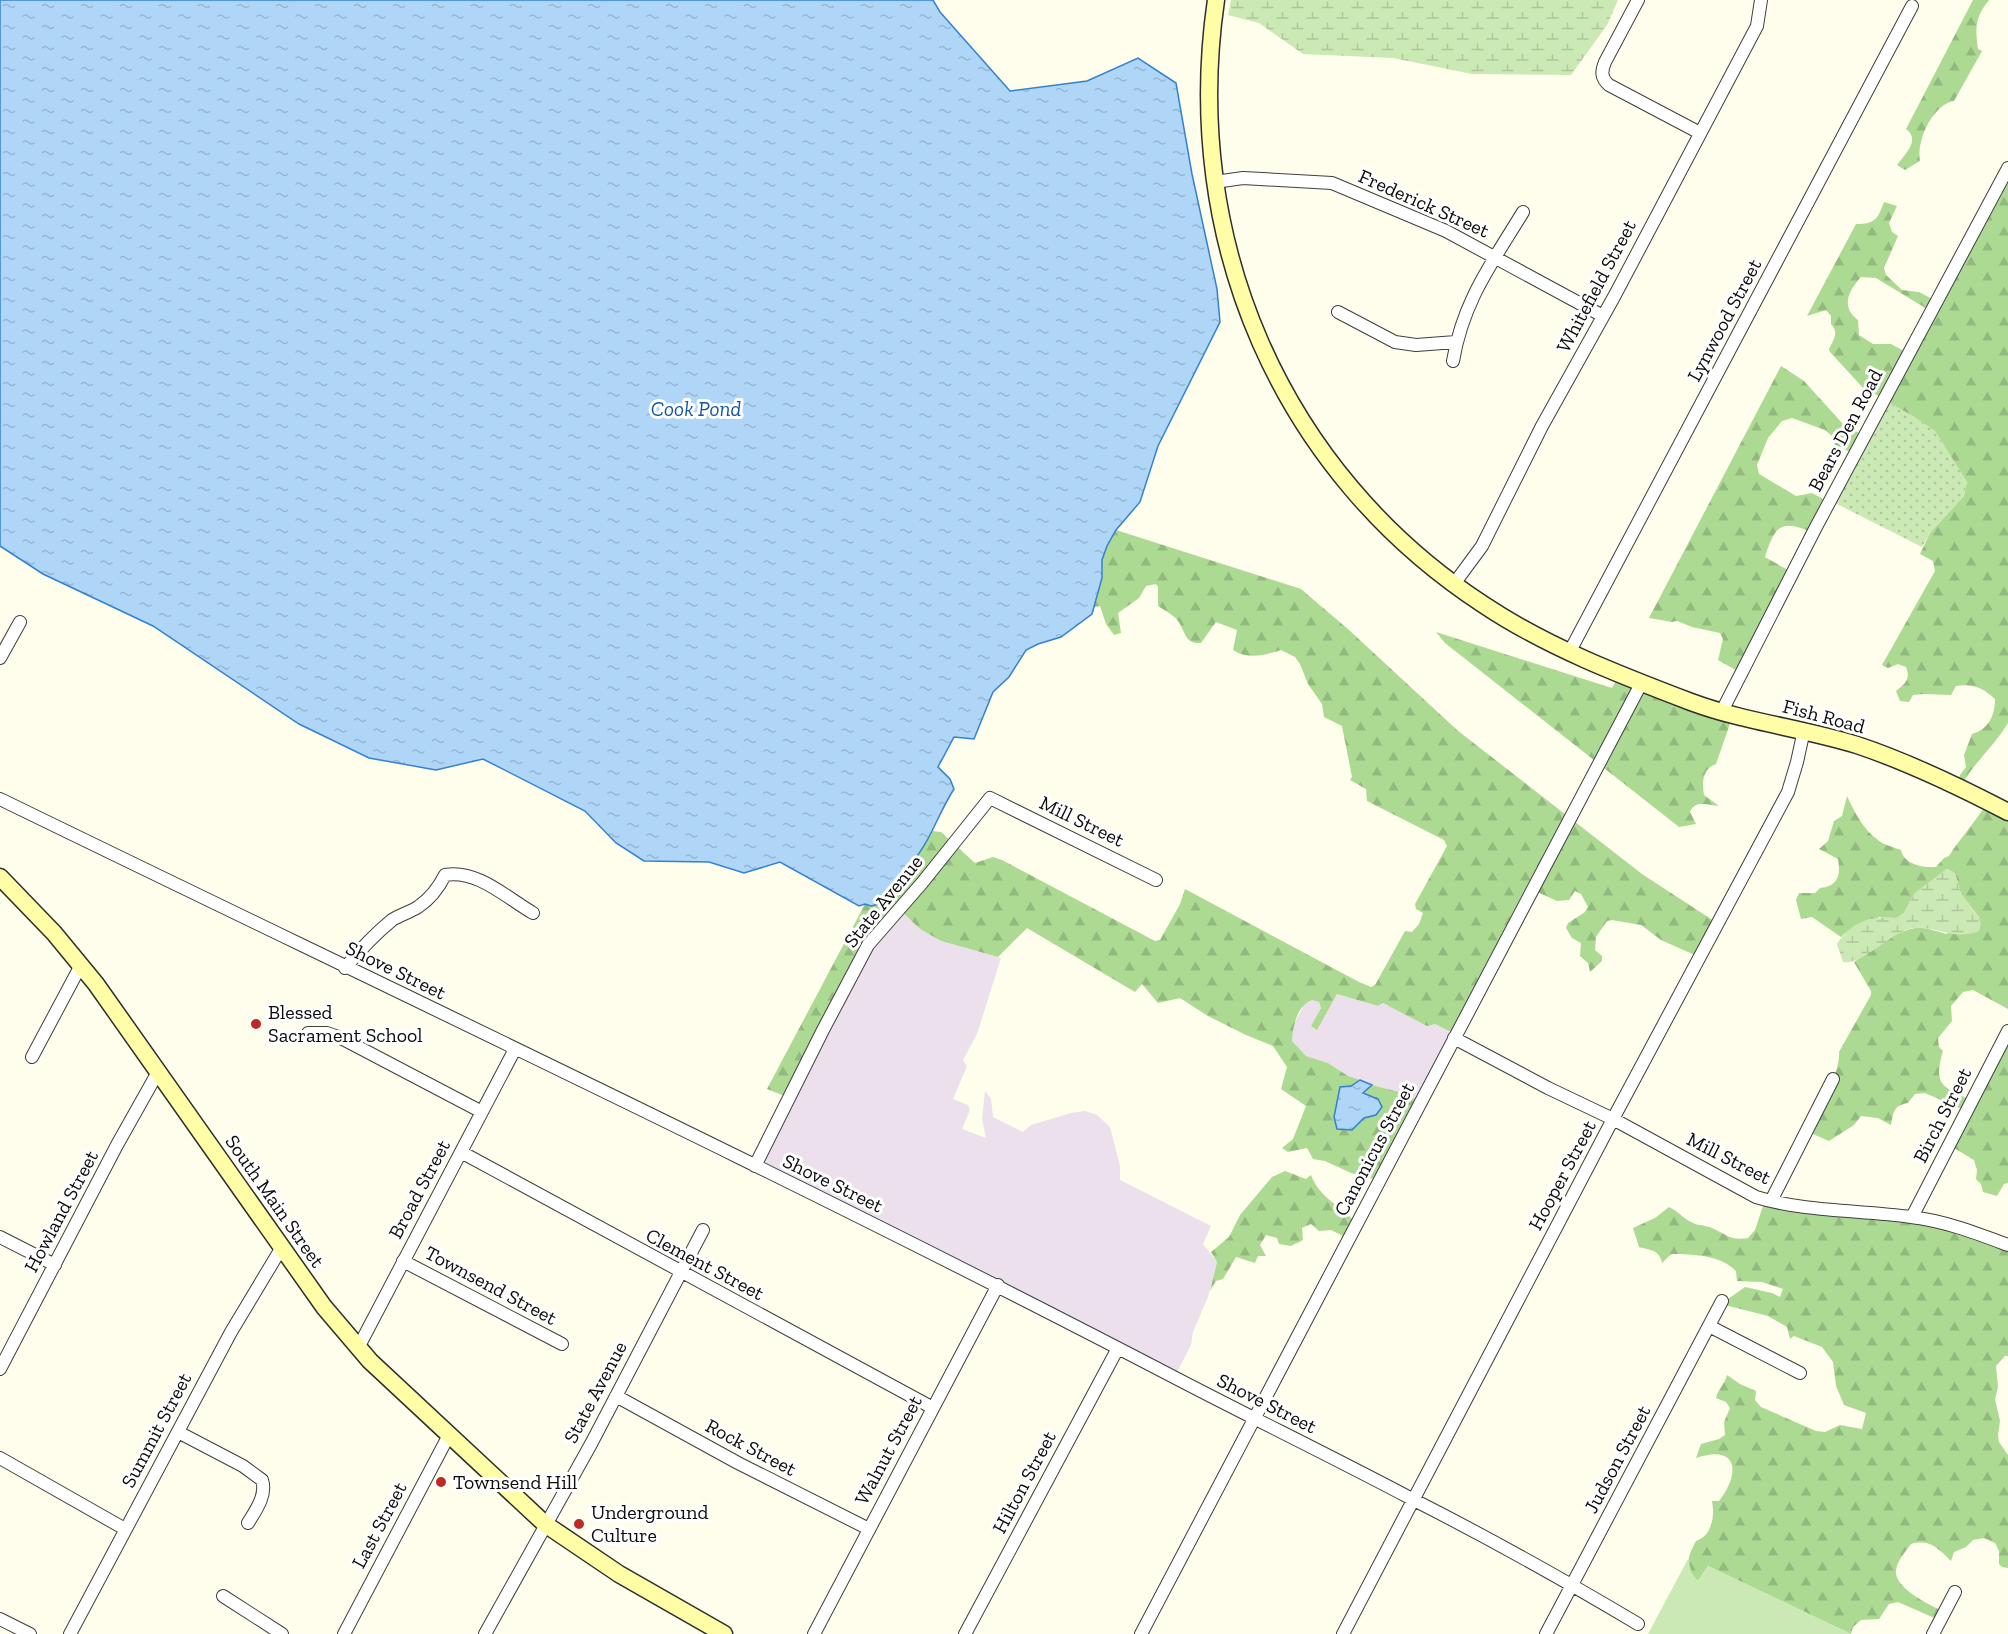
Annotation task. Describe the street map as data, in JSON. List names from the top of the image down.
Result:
{
  "streets": {
    "main road": ["Fish Road", "South Main Street"],
    "street": [
      "Frederick Street",
      "Whitefield Street",
      "Lynwood Street",
      "Bears Den Road",
      "Mill Street",
      "State Avenue",
      "Shove Street",
      "Birch Street",
      "Canonicus Street",
      "Hooper Street",
      "Broad Street",
      "Howland Street",
      "Clement Street",
      "Townsend Street",
      "Summit Street",
      "Rock Street",
      "Walnut Street",
      "Judson Street",
      "Hilton Street",
      "Last Street"
    ]
  },
  "crossings": [
    ["Frederick Street", "Whitefield Street"],
    ["Frederick Street", "Fish Road"],
    ["Whitefield Street", "Fish Road"],
    ["Lynwood Street", "Fish Road"],
    ["Bears Den Road", "Fish Road"],
    ["Fish Road", "Canonicus Street"],
    ["Fish Road", "Hooper Street"],
    ["Mill Street", "State Avenue"],
    ["Mill Street", "Birch Street"],
    ["Mill Street", "Canonicus Street"],
    ["Mill Street", "Hooper Street"],
    ["State Avenue", "Shove Street"],
    ["State Avenue", "South Main Street"],
    ["State Avenue", "Clement Street"],
    ["State Avenue", "Rock Street"],
    ["Shove Street", "Canonicus Street"],
    ["Shove Street", "Hooper Street"],
    ["Shove Street", "Broad Street"],
    ["Shove Street", "Walnut Street"],
    ["Shove Street", "Judson Street"],
    ["Shove Street", "Hilton Street"],
    ["Broad Street", "South Main Street"],
    ["Broad Street", "Clement Street"],
    ["Broad Street", "Townsend Street"],
    ["South Main Street", "Howland Street"],
    ["South Main Street", "Summit Street"],
    ["South Main Street", "Last Street"],
    ["Clement Street", "Walnut Street"],
    ["Rock Street", "Walnut Street"]
  ],
  "water": ["Cook Pond"],
  "places": ["Blessed Sacrament School", "Townsend Hill", "Underground Culture"]
}
